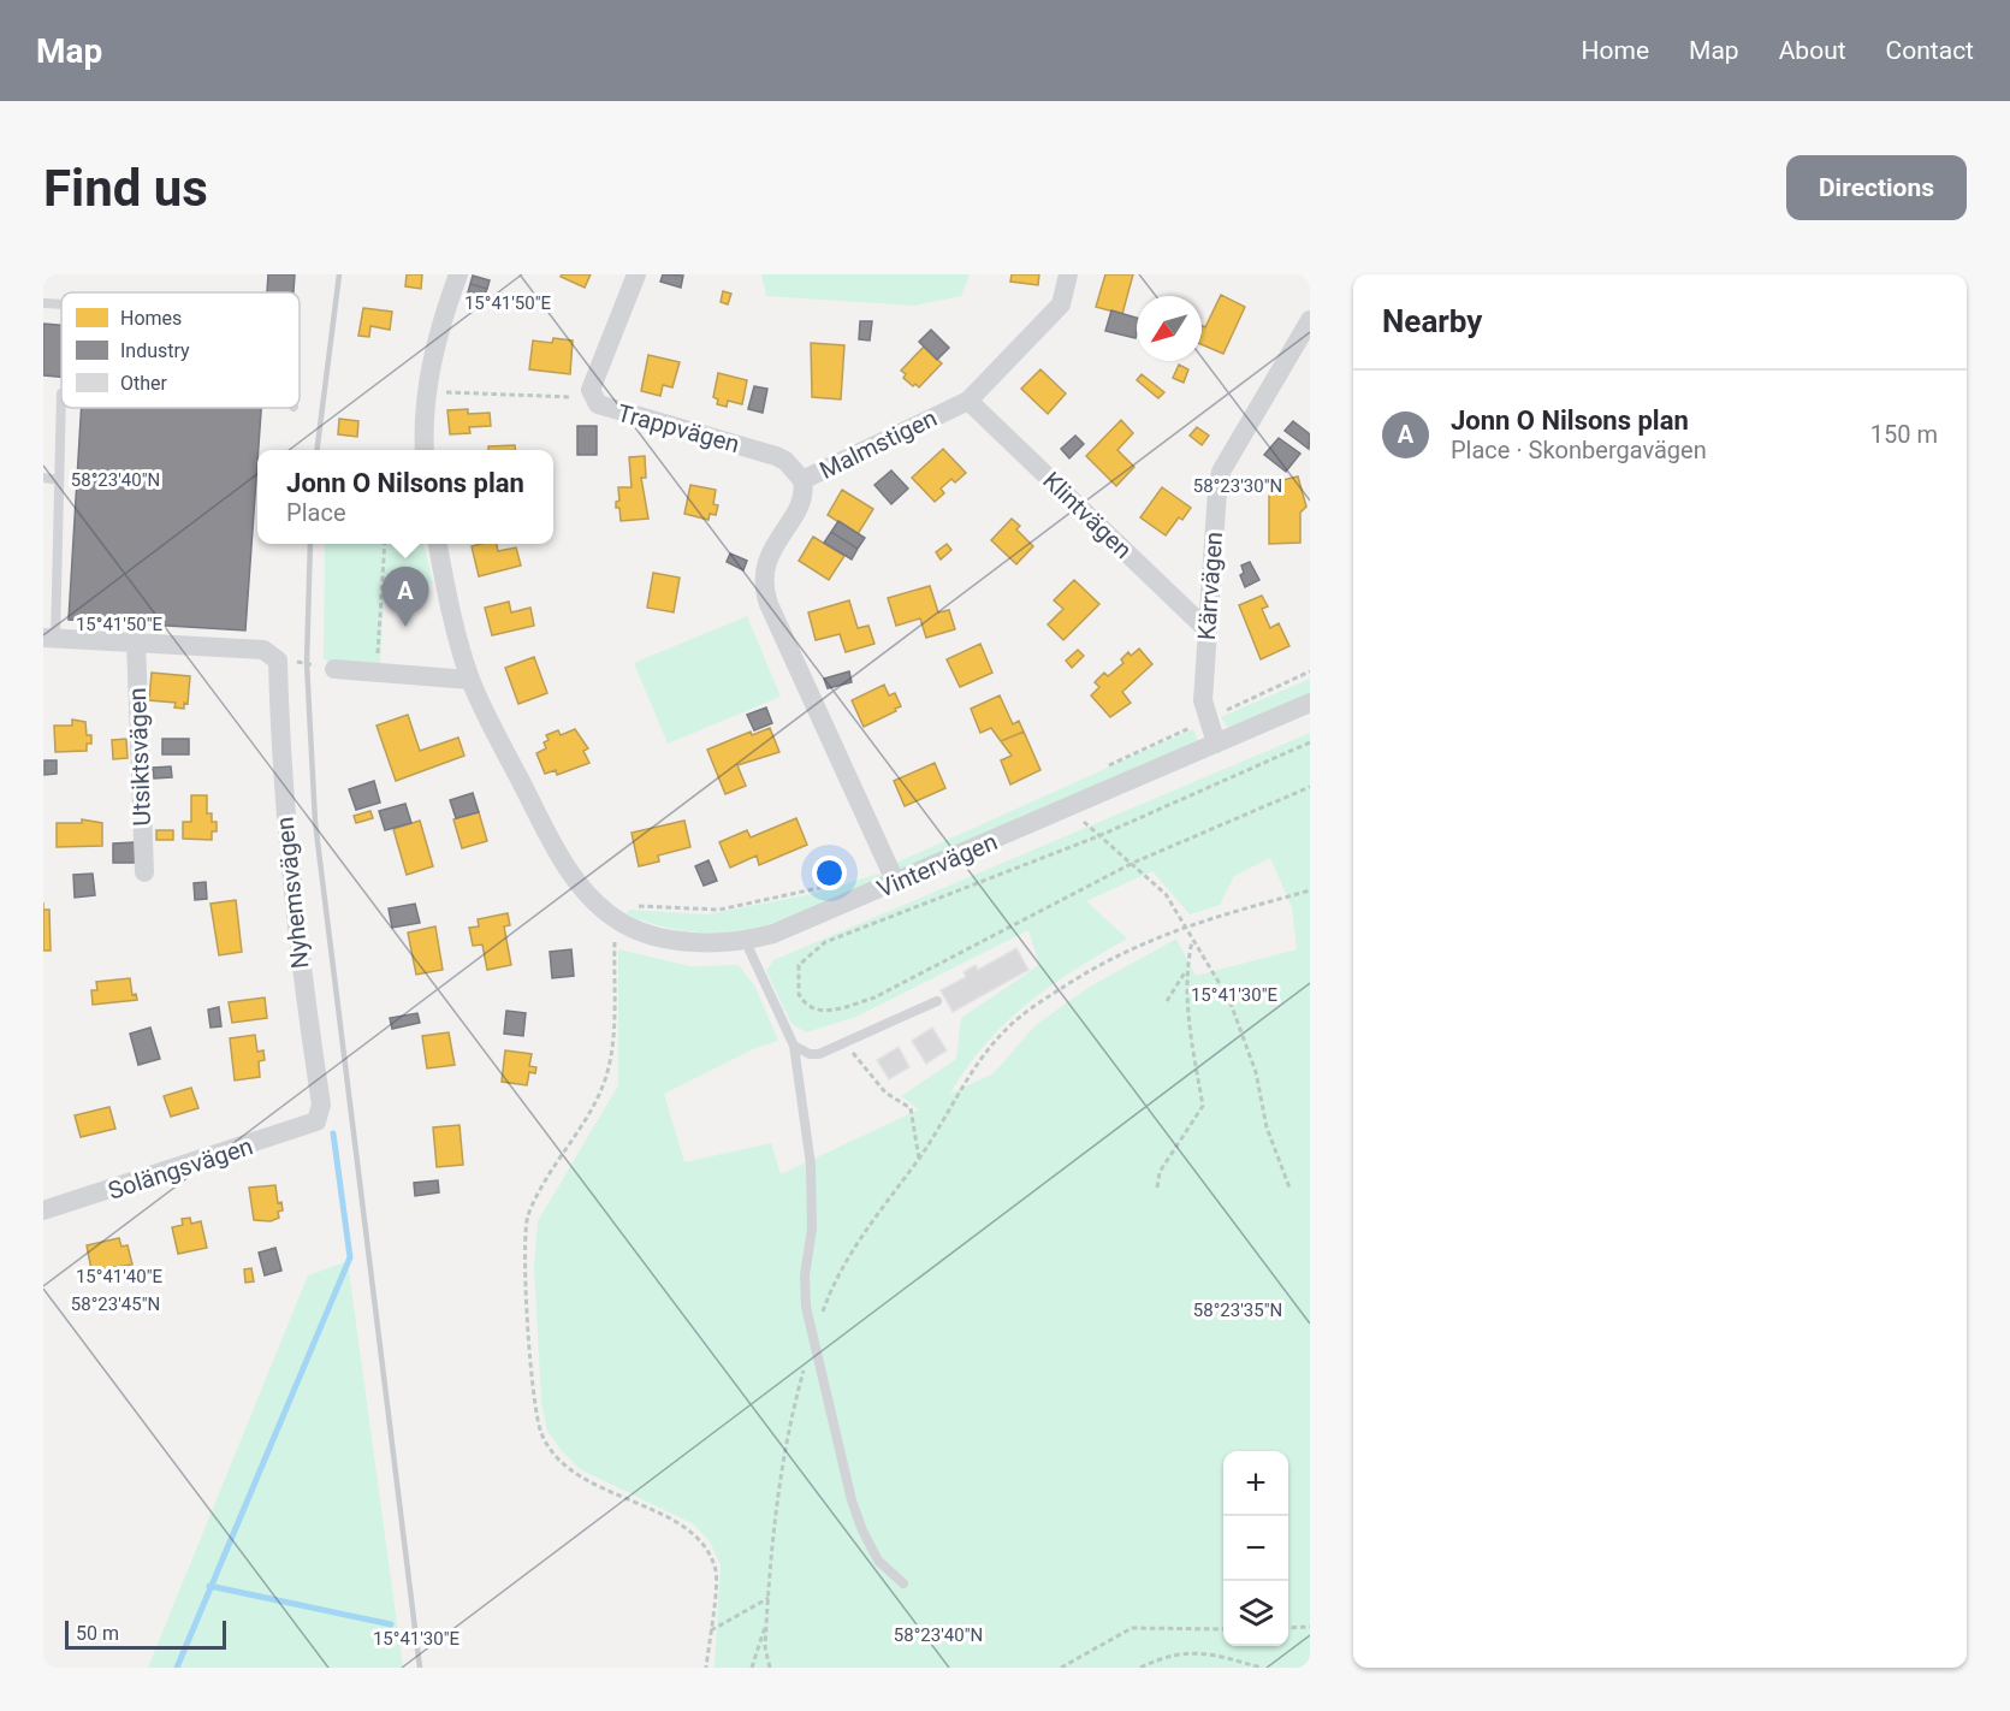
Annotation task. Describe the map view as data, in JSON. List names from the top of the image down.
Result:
{
  "streets": {
    "street": [
      "Trappvägen",
      "Malmstigen",
      "Klintvägen",
      "Kärrvägen",
      "Utsiktsvägen",
      "Vintervägen",
      "Nyhemsvägen",
      "Solängsvägen"
    ]
  },
  "crossings": [
    ["Trappvägen", "Malmstigen"],
    ["Malmstigen", "Klintvägen"],
    ["Malmstigen", "Vintervägen"],
    ["Klintvägen", "Kärrvägen"],
    ["Kärrvägen", "Vintervägen"],
    ["Nyhemsvägen", "Solängsvägen"]
  ],
  "legend": ["Homes", "Industry", "Other"],
  "scale_bar": "50 m",
  "north": "bottom left",
  "page": {
    "header": "Map",
    "nav": [
      "Home",
      "Map",
      "About",
      "Contact"
    ],
    "buttons": "Directions",
    "title": "Find us",
    "heading": "Nearby",
    "list": [
      {
        "mark": "A",
        "name": "Jonn O Nilsons plan",
        "note": "Place · Skonbergavägen",
        "value": "150 m"
      }
    ],
    "popup": ["Jonn O Nilsons plan", "Place"],
    "pins": "A",
    "map_buttons": ["+", "−"],
    "scale": "50 m"
  },
  "coordinates": [
    "15°41'50\"E",
    "58°23'40\"N",
    "58°23'30\"N",
    "15°41'30\"E",
    "15°41'40\"E",
    "58°23'45\"N",
    "58°23'35\"N"
  ]
}
